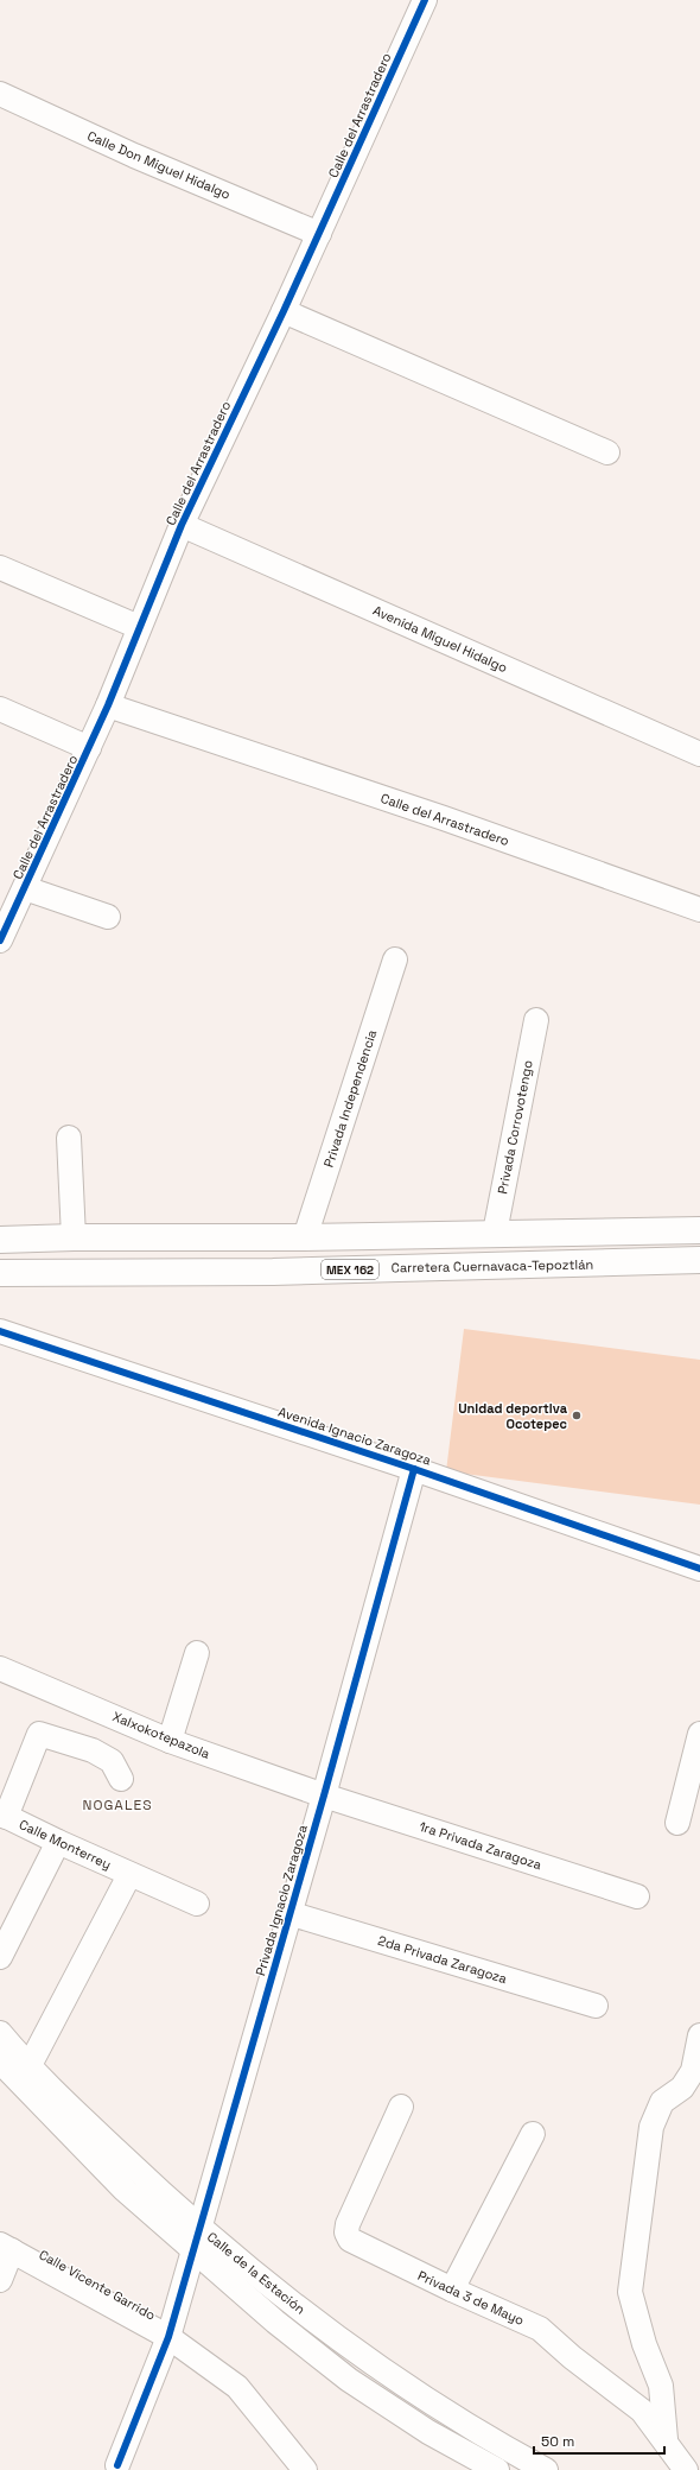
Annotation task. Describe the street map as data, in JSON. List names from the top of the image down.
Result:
{
  "streets": {
    "main road": ["Carretera Cuernavaca-Tepoztlán", "MEX 162"],
    "street": [
      "Calle del Arrastradero",
      "Calle Don Miguel Hidalgo",
      "Avenida Miguel Hidalgo",
      "Privada Independencia",
      "Privada Corrovotengo",
      "Avenida Ignacio Zaragoza",
      "Xalxokotepazola",
      "Calle Monterrey",
      "1ra Privada Zaragoza",
      "Privada Ignacio Zaragoza",
      "2da Privada Zaragoza",
      "Calle de la Estación",
      "Calle Vicente Garrido",
      "Privada 3 de Mayo"
    ]
  },
  "crossings": [
    ["Calle del Arrastradero", "Calle Don Miguel Hidalgo"],
    ["Calle del Arrastradero", "Avenida Miguel Hidalgo"],
    ["Avenida Ignacio Zaragoza", "Privada Ignacio Zaragoza"],
    ["Xalxokotepazola", "1ra Privada Zaragoza"],
    ["Xalxokotepazola", "Privada Ignacio Zaragoza"],
    ["1ra Privada Zaragoza", "Privada Ignacio Zaragoza"],
    ["Privada Ignacio Zaragoza", "2da Privada Zaragoza"],
    ["Privada Ignacio Zaragoza", "Calle de la Estación"],
    ["Privada Ignacio Zaragoza", "Calle Vicente Garrido"]
  ],
  "districts": ["NOGALES"],
  "places": ["Unidad deportiva Ocotepec"],
  "scale_bar": "50 m"
}
